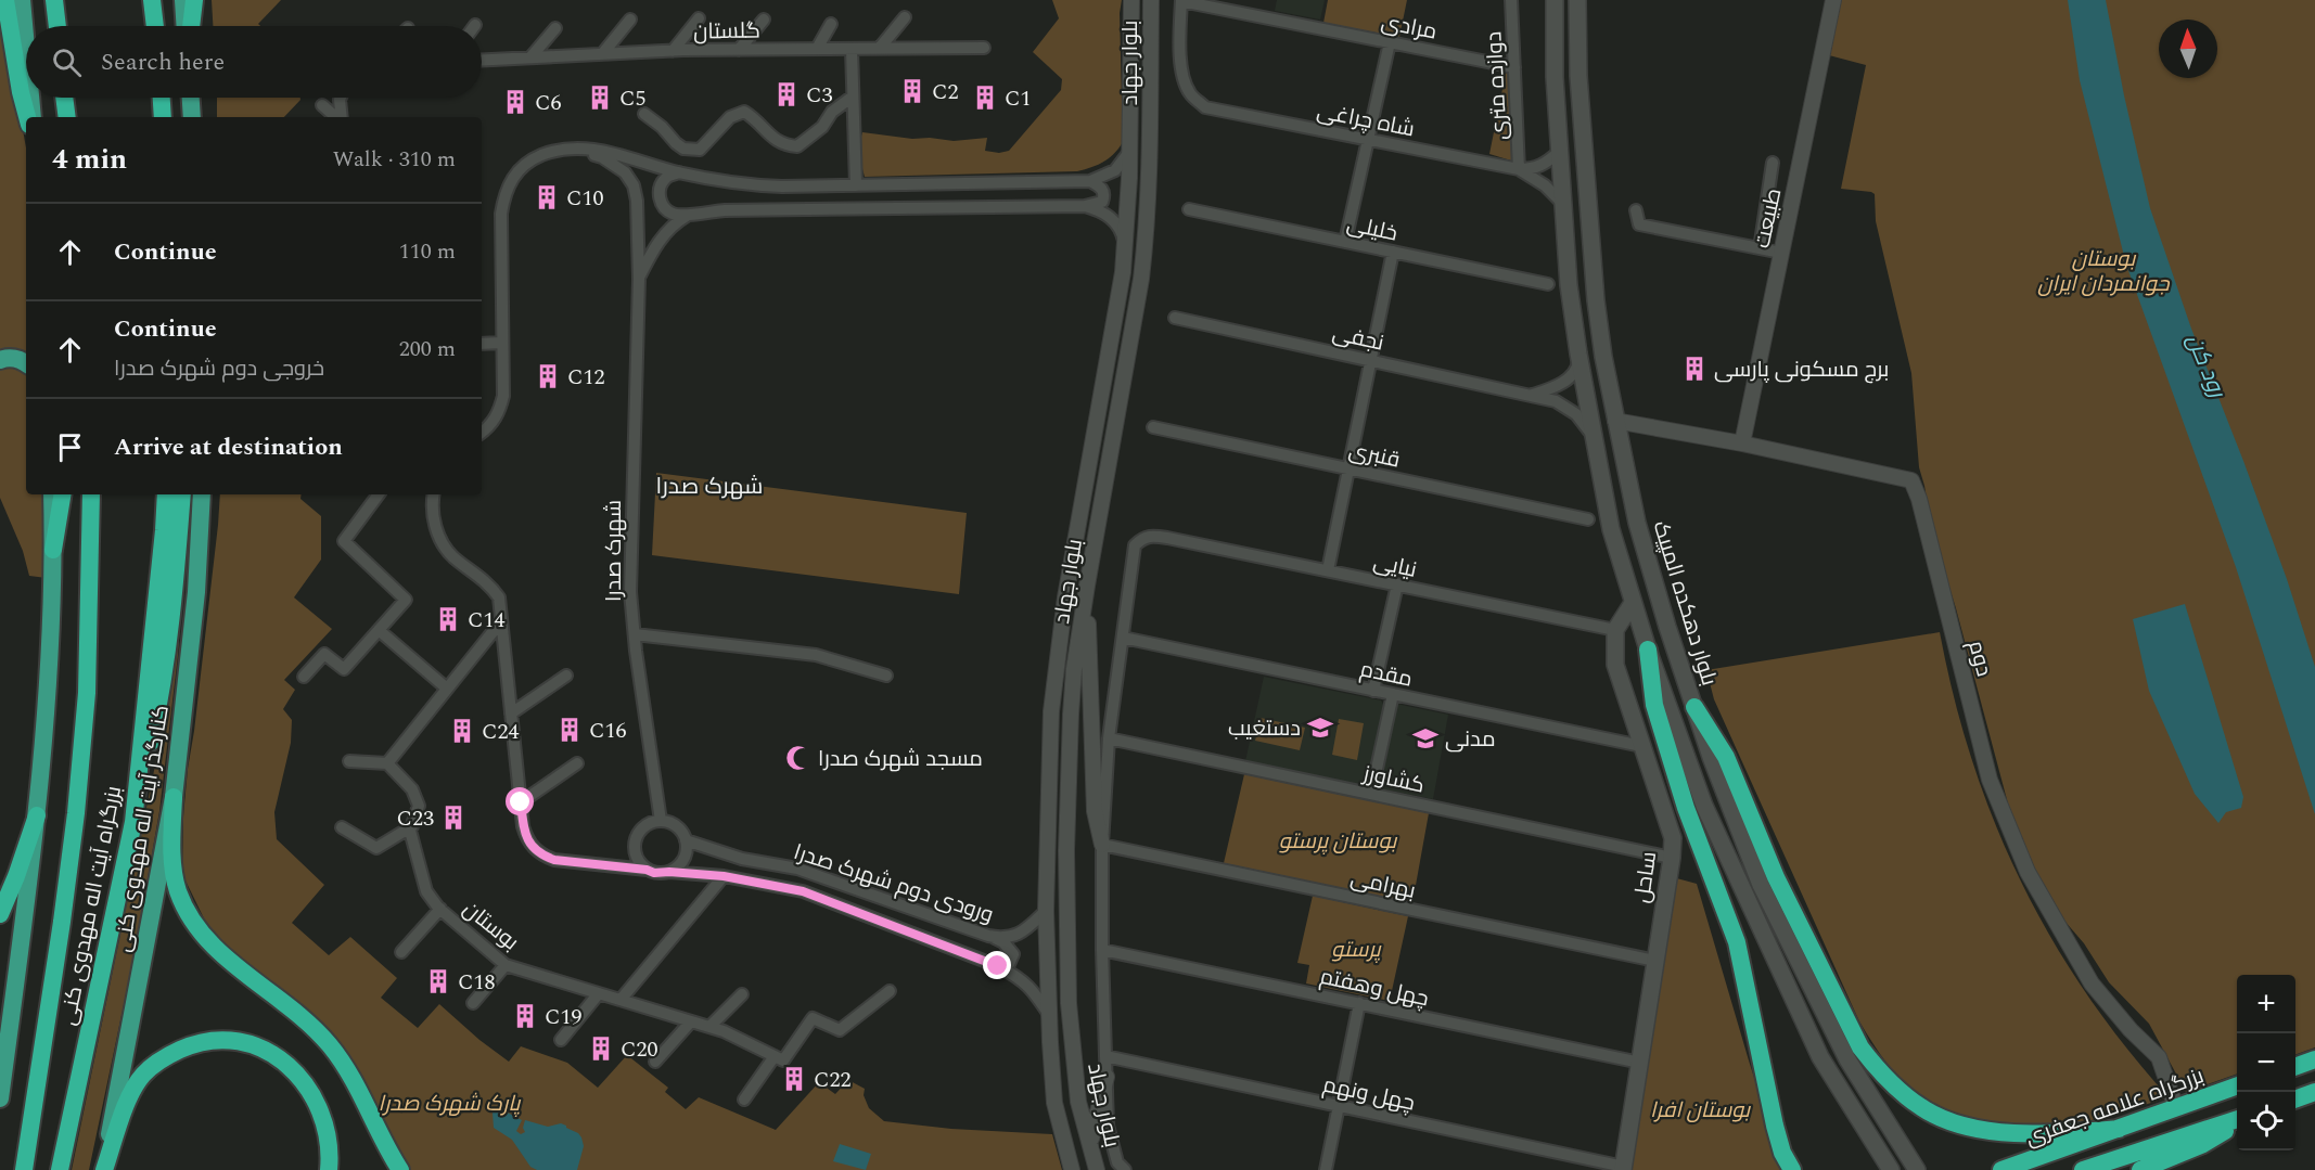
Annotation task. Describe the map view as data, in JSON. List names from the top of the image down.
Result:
{
  "streets": {
    "highway": ["بزرگراه آیت اله مهدوی کنی", "بزرگراه علامه جعفری"],
    "main road": ["بلوار دهکده المپیک", "کنارگذر آیت اله مهدوی کنی", "ساحل"],
    "street": [
      "مرادی",
      "گلستان",
      "بلوار جهاد",
      "دوازده متری",
      "شاه چراغی",
      "طبیعت",
      "خلیلی",
      "نجفی",
      "قنبری",
      "شهرک صدرا",
      "نیایی",
      "دوم",
      "مقدم",
      "کشاورز",
      "ورودی دوم شهرک صدرا",
      "بهرامی",
      "بوستان",
      "چهل وهفتم",
      "چهل ونهم"
    ]
  },
  "crossings": [
    ["مرادی", "دوازده متری"],
    ["مرادی", "شاه چراغی"],
    ["بلوار جهاد", "ورودی دوم شهرک صدرا"],
    ["دوازده متری", "شاه چراغی"],
    ["طبیعت", "دوم"],
    ["شهرک صدرا", "ورودی دوم شهرک صدرا"],
    ["نیایی", "مقدم"],
    ["نیایی", "ساحل"],
    ["بلوار دهکده المپیک", "دوم"],
    ["مقدم", "ساحل"],
    ["کشاورز", "ساحل"],
    ["ساحل", "بهرامی"],
    ["ساحل", "چهل وهفتم"],
    ["ساحل", "چهل ونهم"]
  ],
  "districts": ["شهرک صدرا"],
  "water": ["رود کن"],
  "parks": [
    "بوستان جوانمردان ایران",
    "بوستان پرستو",
    "پرستو",
    "پارک شهرک صدرا",
    "بوستان افرا"
  ],
  "places": {
    "building": [
      "C2",
      "C3",
      "C5",
      "C1",
      "C6",
      "C10",
      "برج مسکونی پارسی",
      "C12",
      "C14",
      "C16",
      "C24",
      "C23",
      "C18",
      "C19",
      "C20",
      "C22"
    ],
    "school or university": ["دستغیب", "مدنی"],
    "mosque": ["مسجد شهرک صدرا"]
  },
  "north": "top",
  "page": {
    "search": "Search here",
    "heading": ["4 min", "Walk · 310 m"],
    "list": [
      ["Continue", "110 m"],
      ["Continue", "خروجی دوم شهرک صدرا", "200 m"],
      "Arrive at destination"
    ],
    "map_buttons": ["+", "−"]
  }
}
